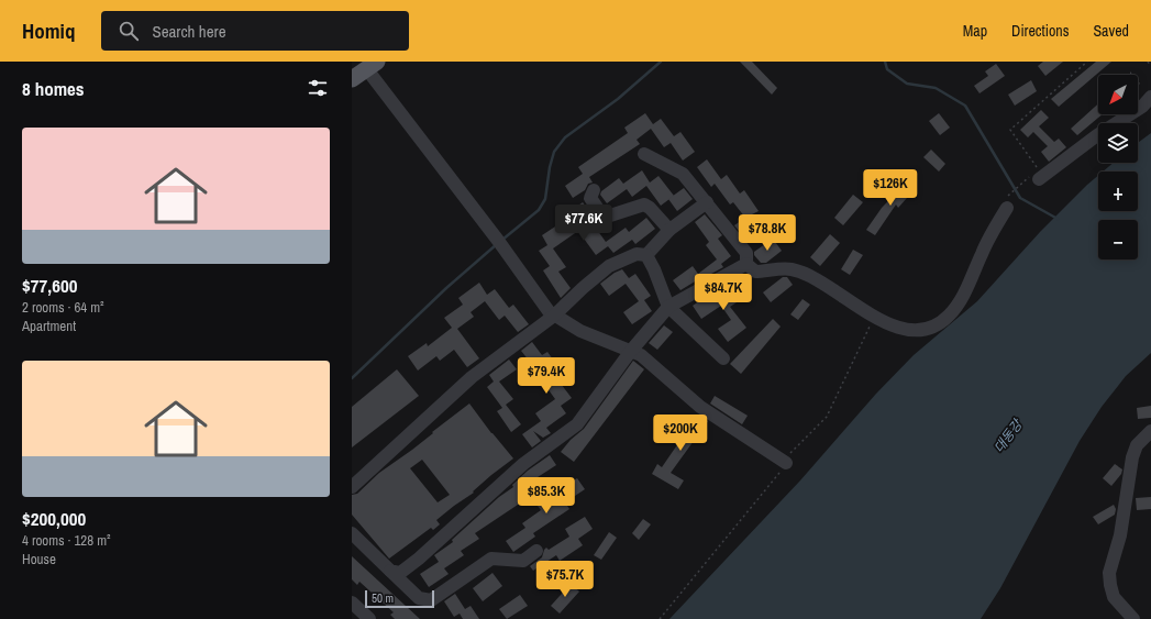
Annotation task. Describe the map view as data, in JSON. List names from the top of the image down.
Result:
{
  "water": ["대동강"],
  "scale_bar": "50 m",
  "north": "bottom left",
  "page": {
    "header": "Homiq",
    "search": "Search here",
    "nav": ["Map", "Directions", "Saved"],
    "heading": "8 homes",
    "map_buttons": ["+", "−"],
    "list": [
      {
        "name": "$77,600",
        "note": "2 rooms · 64 m² · Apartment"
      },
      {
        "name": "$200,000",
        "note": "4 rooms · 128 m² · House"
      }
    ],
    "price": [
      "$126K",
      "$77.6K",
      "$78.8K",
      "$84.7K",
      "$79.4K",
      "$200K",
      "$85.3K",
      "$75.7K"
    ],
    "scale": "50 m"
  }
}
